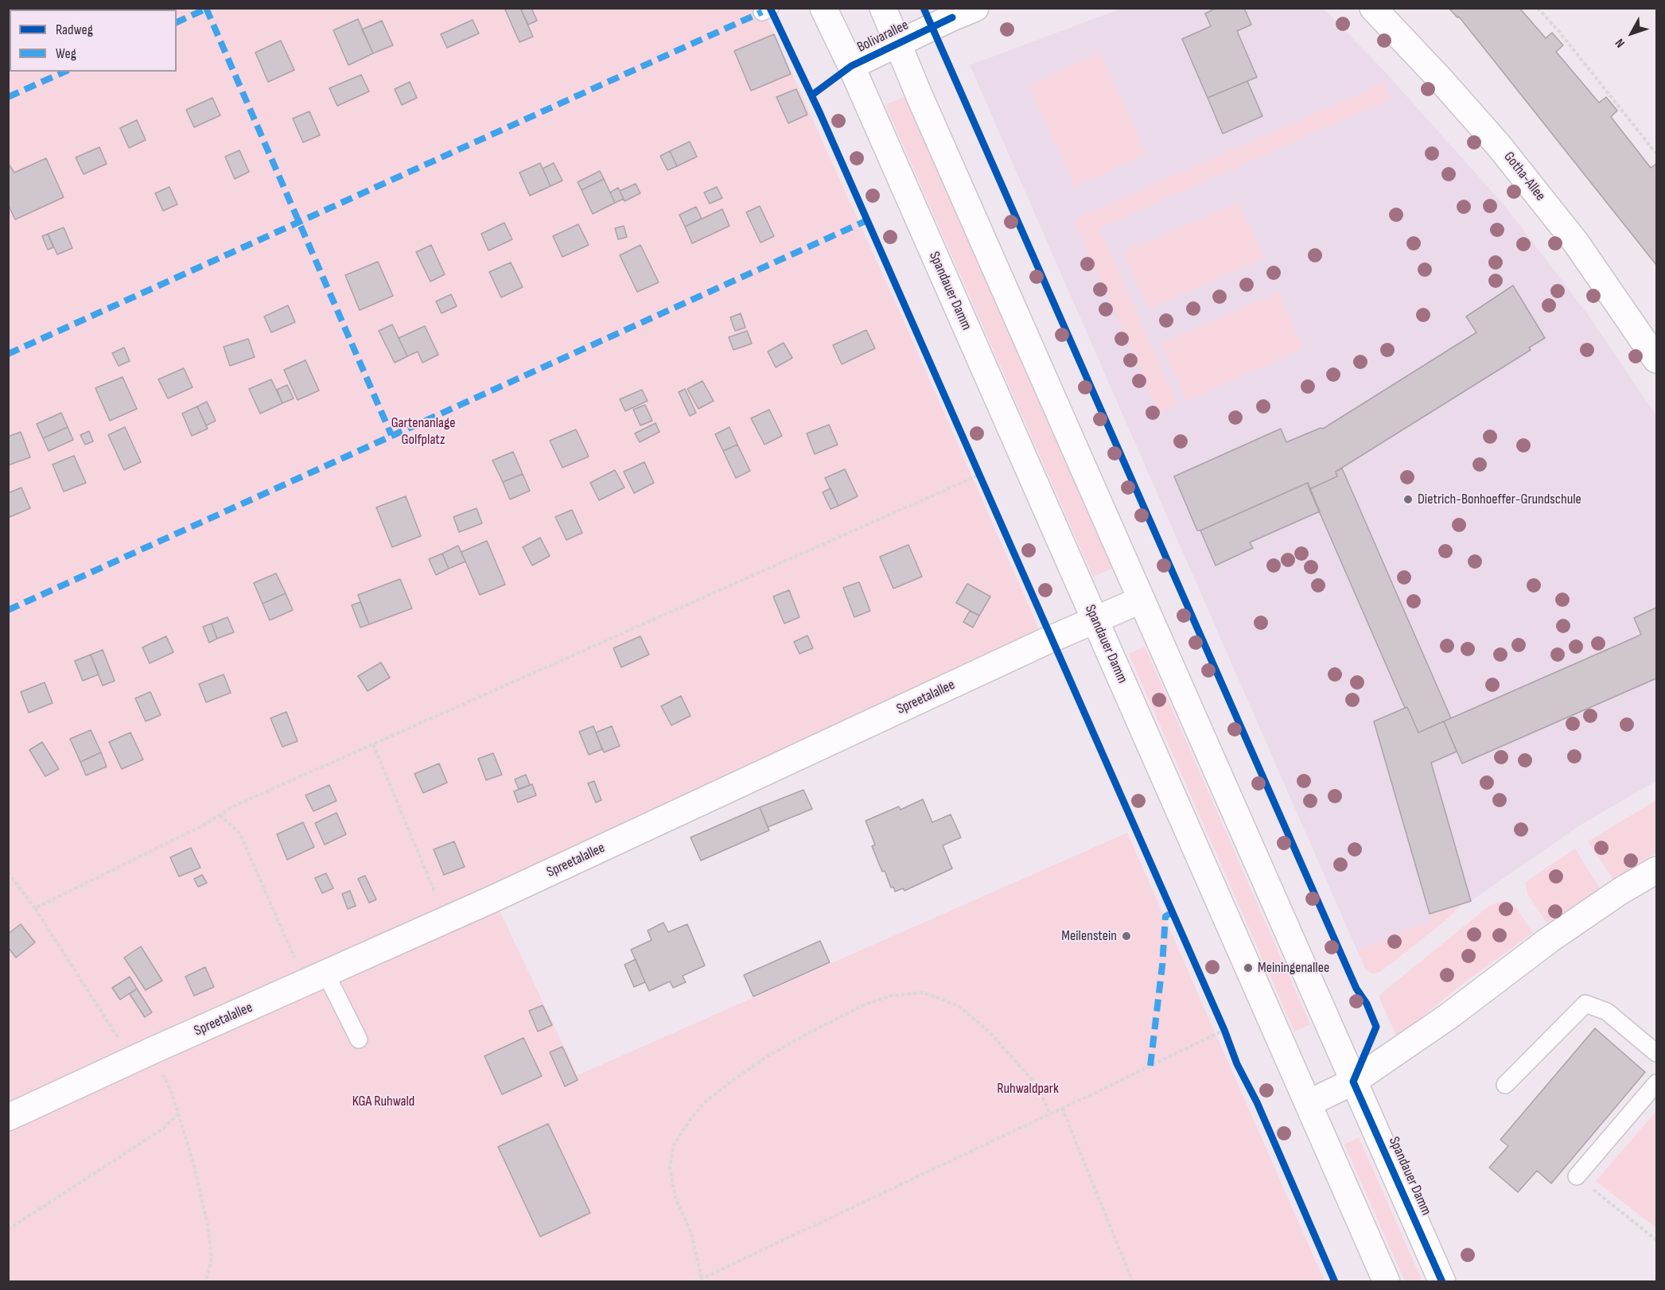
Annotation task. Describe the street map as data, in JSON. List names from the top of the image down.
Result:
{
  "streets": {
    "main road": [
      "Bolivarallee",
      "Gotha-Allee",
      "Spandauer Damm",
      "Spreetalallee"
    ]
  },
  "crossings": [
    ["Bolivarallee", "Spandauer Damm"],
    ["Spandauer Damm", "Spreetalallee"]
  ],
  "parks": ["Gartenanlage Golfplatz", "Ruhwaldpark", "KGA Ruhwald"],
  "places": ["Dietrich-Bonhoeffer-Grundschule", "Meilenstein", "Meiningenallee"],
  "legend": ["Radweg", "Weg"],
  "north": "bottom left"
}
